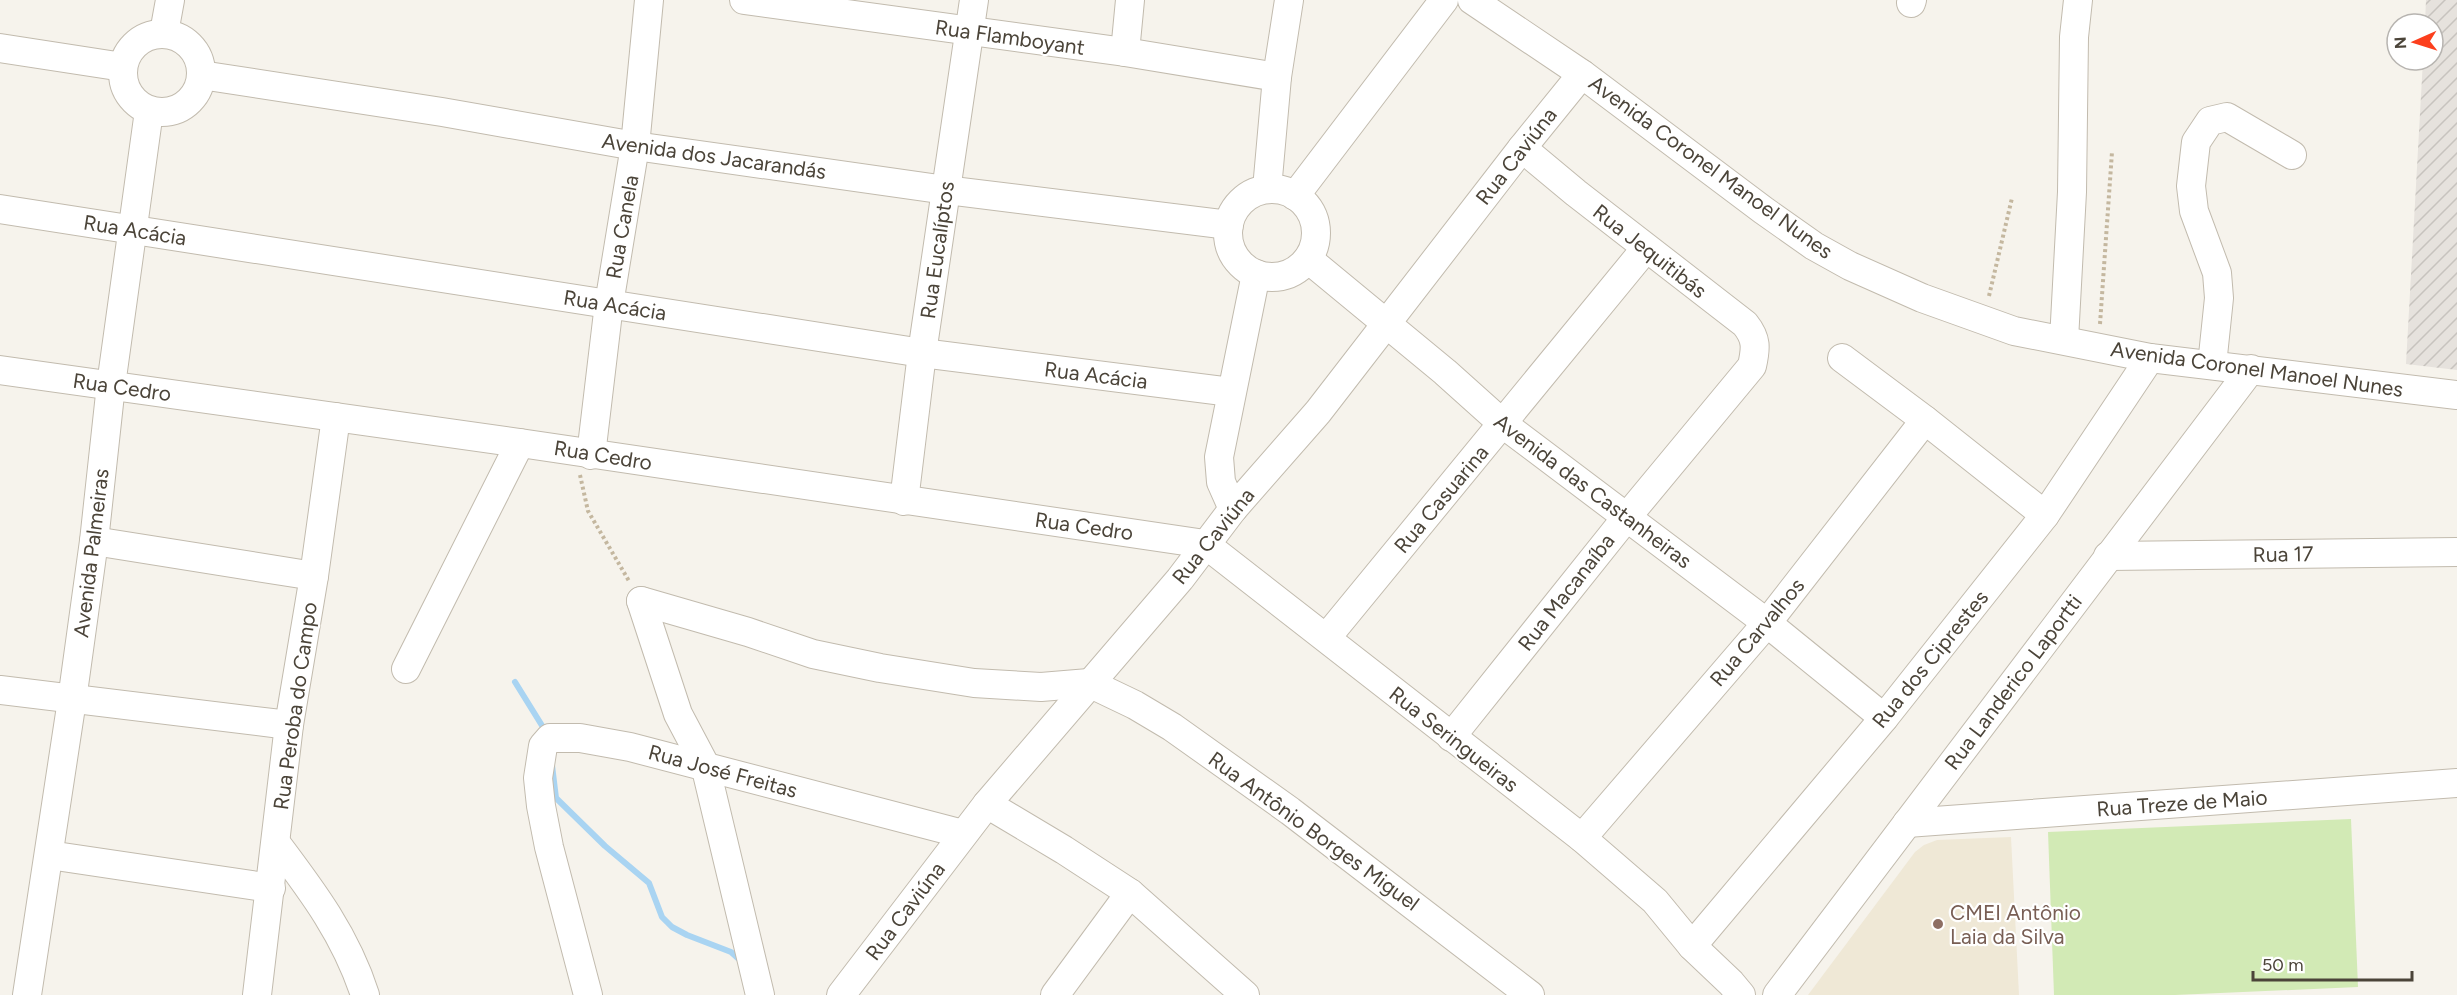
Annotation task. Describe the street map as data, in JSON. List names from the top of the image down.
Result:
{
  "streets": {
    "street": [
      "Rua Flamboyant",
      "Avenida dos Jacarandás",
      "Rua Caviúna",
      "Avenida Coronel Manoel Nunes",
      "Rua Canela",
      "Rua Acácia",
      "Rua Eucalíptos",
      "Rua Jequitibás",
      "Rua Cedro",
      "Avenida das Castanheiras",
      "Rua Casuarina",
      "Avenida Palmeiras",
      "Rua 17",
      "Rua Macanaíba",
      "Rua Carvalhos",
      "Rua dos Ciprestes",
      "Rua Landerico Laportti",
      "Rua Peroba do Campo",
      "Rua Seringueiras",
      "Rua José Freitas",
      "Rua Treze de Maio",
      "Rua Antônio Borges Miguel"
    ]
  },
  "crossings": [
    ["Rua Flamboyant", "Rua Eucalíptos"],
    ["Avenida dos Jacarandás", "Rua Canela"],
    ["Avenida dos Jacarandás", "Rua Eucalíptos"],
    ["Avenida dos Jacarandás", "Avenida das Castanheiras"],
    ["Avenida dos Jacarandás", "Avenida Palmeiras"],
    ["Rua Caviúna", "Avenida Coronel Manoel Nunes"],
    ["Rua Caviúna", "Rua Jequitibás"],
    ["Rua Caviúna", "Rua Cedro"],
    ["Rua Caviúna", "Avenida das Castanheiras"],
    ["Rua Caviúna", "Rua Seringueiras"],
    ["Rua Caviúna", "Rua José Freitas"],
    ["Rua Caviúna", "Rua Antônio Borges Miguel"],
    ["Avenida Coronel Manoel Nunes", "Rua dos Ciprestes"],
    ["Avenida Coronel Manoel Nunes", "Rua Landerico Laportti"],
    ["Rua Canela", "Rua Acácia"],
    ["Rua Canela", "Rua Cedro"],
    ["Rua Acácia", "Rua Eucalíptos"],
    ["Rua Acácia", "Avenida Palmeiras"],
    ["Rua Eucalíptos", "Rua Cedro"],
    ["Rua Jequitibás", "Rua Casuarina"],
    ["Rua Jequitibás", "Rua Macanaíba"],
    ["Rua Cedro", "Avenida Palmeiras"],
    ["Rua Cedro", "Rua Peroba do Campo"],
    ["Rua Cedro", "Rua Seringueiras"],
    ["Avenida das Castanheiras", "Rua Casuarina"],
    ["Avenida das Castanheiras", "Rua Macanaíba"],
    ["Avenida das Castanheiras", "Rua Carvalhos"],
    ["Avenida das Castanheiras", "Rua dos Ciprestes"],
    ["Rua Casuarina", "Rua Seringueiras"],
    ["Rua 17", "Rua Landerico Laportti"],
    ["Rua Macanaíba", "Rua Seringueiras"],
    ["Rua Carvalhos", "Rua Seringueiras"],
    ["Rua dos Ciprestes", "Rua Seringueiras"],
    ["Rua Landerico Laportti", "Rua Treze de Maio"]
  ],
  "places": ["CMEI Antônio Laia da Silva"],
  "scale_bar": "50 m",
  "north": "left"
}
